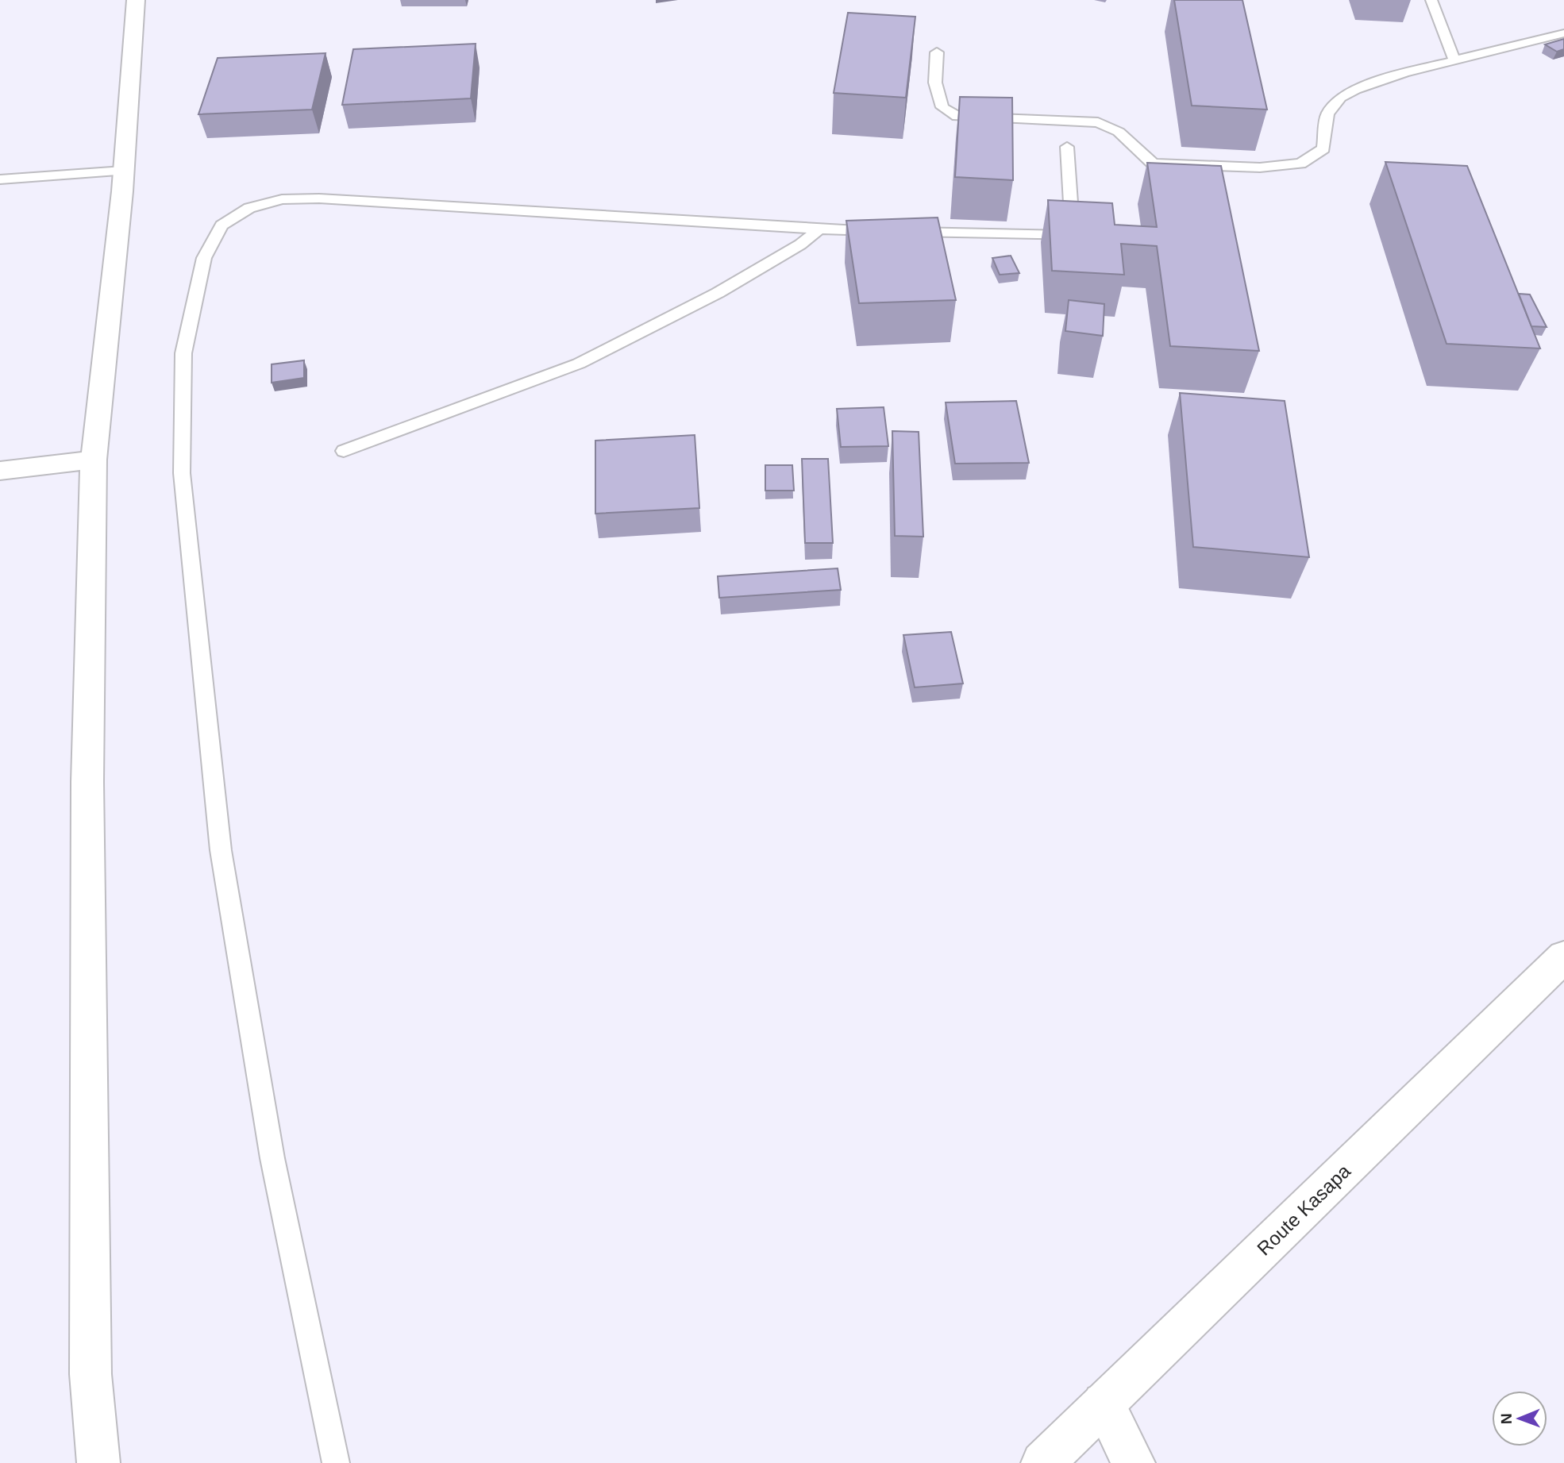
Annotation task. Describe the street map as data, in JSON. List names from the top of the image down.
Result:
{
  "streets": {
    "street": ["Route Kasapa"]
  },
  "north": "left"
}
